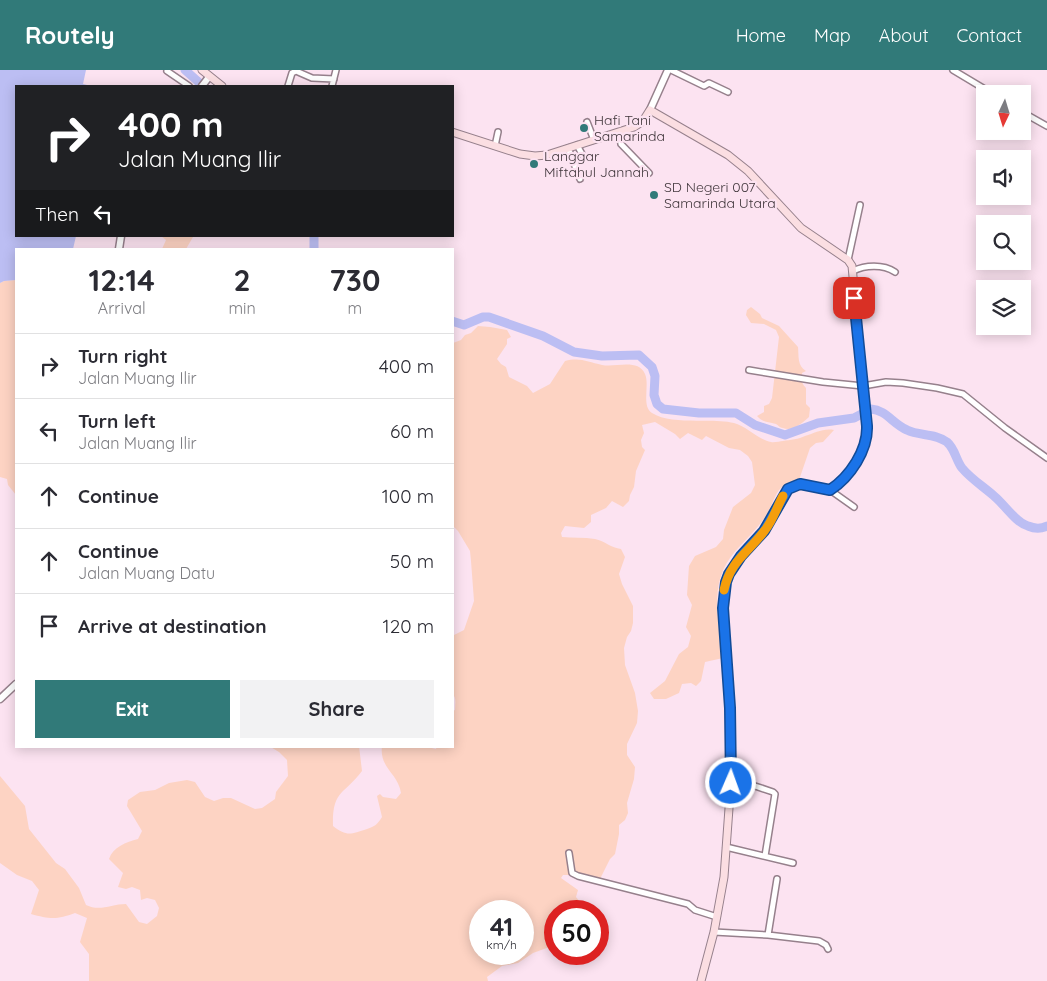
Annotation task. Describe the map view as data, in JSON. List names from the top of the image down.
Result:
{
  "places": ["Hafi Tani Samarinda", "Langgar Miftahul Jannah", "SD Negeri 007 Samarinda Utara"],
  "north": "bottom",
  "page": {
    "header": "Routely",
    "nav": [
      "Home",
      "Map",
      "About",
      "Contact"
    ],
    "turn": ["400 m", "Jalan Muang Ilir"],
    "then": "Then",
    "eta": [
      "12:14",
      "Arrival",
      "2",
      "min",
      "730",
      "m"
    ],
    "list": [
      {
        "name": "Turn right",
        "note": "Jalan Muang Ilir",
        "value": "400 m"
      },
      {
        "name": "Turn left",
        "note": "Jalan Muang Ilir",
        "value": "60 m"
      },
      {
        "name": "Continue",
        "value": "100 m"
      },
      {
        "name": "Continue",
        "note": "Jalan Muang Datu",
        "value": "50 m"
      },
      {
        "name": "Arrive at destination",
        "value": "120 m"
      }
    ],
    "buttons": ["Exit", "Share"],
    "speed": "41 km/h",
    "limit": "50"
  }
}
